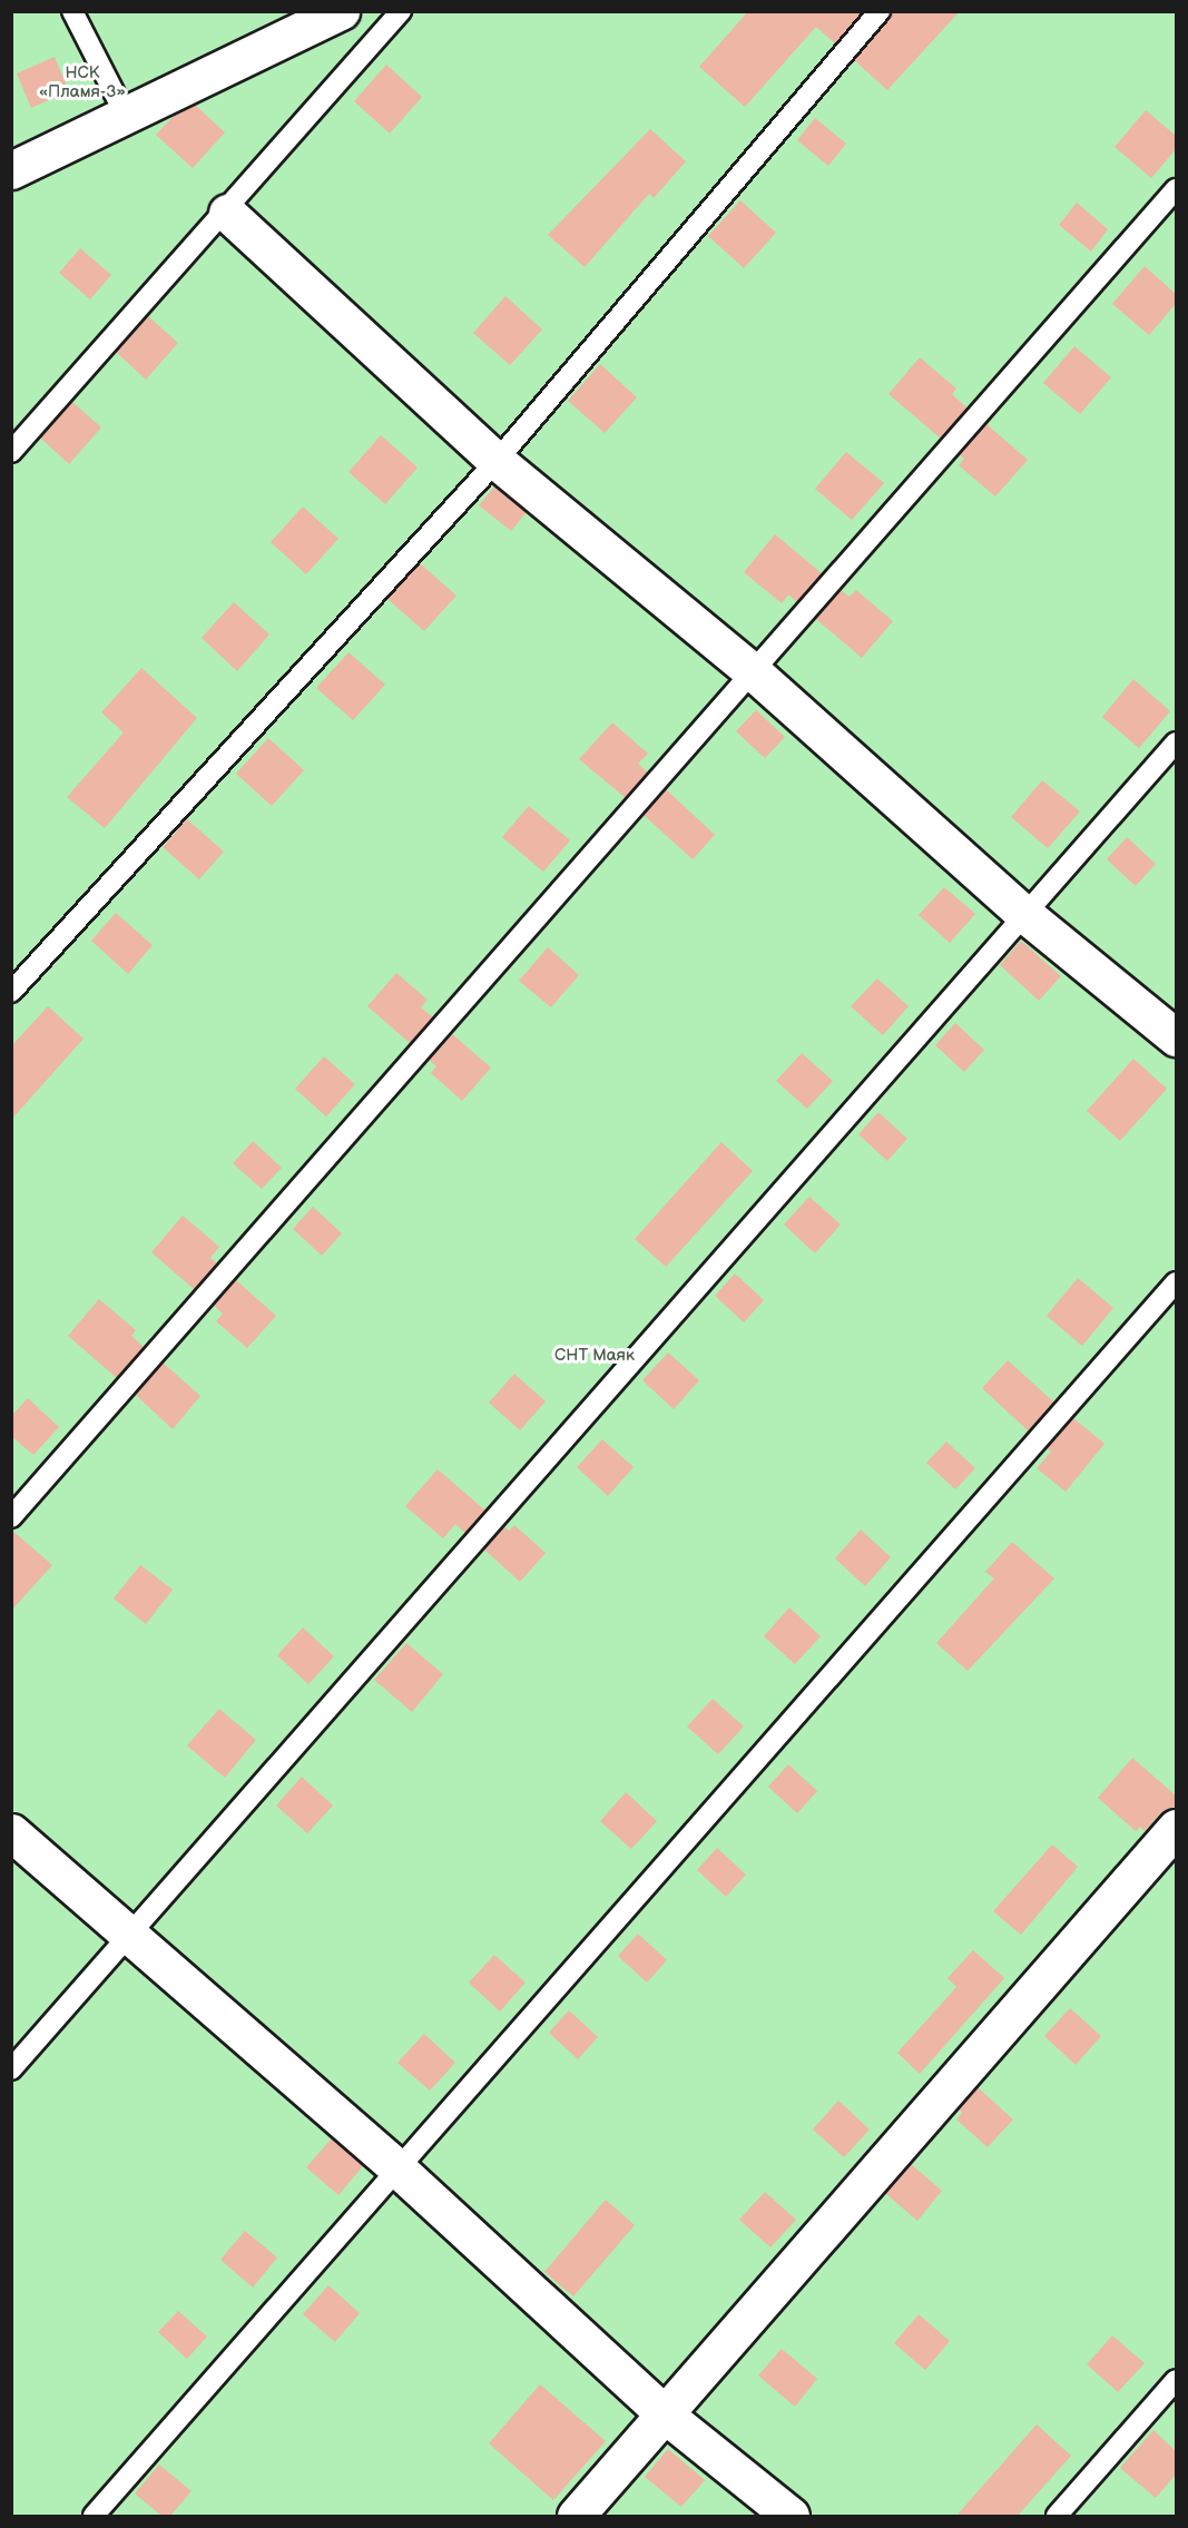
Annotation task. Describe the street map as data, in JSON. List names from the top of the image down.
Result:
{
  "parks": ["НСК «Пламя-3»", "СНТ Маяк"]
}
